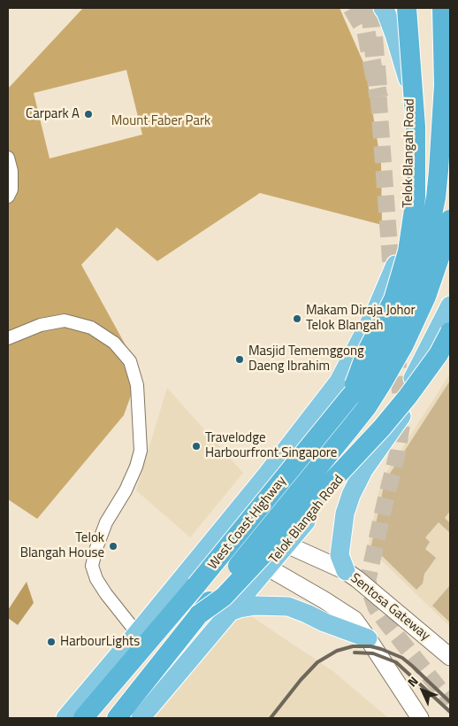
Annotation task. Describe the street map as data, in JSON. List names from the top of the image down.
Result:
{
  "streets": {
    "highway": ["West Coast Highway"],
    "main road": ["Telok Blangah Road", "Sentosa Gateway"]
  },
  "crossings": [
    ["Telok Blangah Road", "Sentosa Gateway"]
  ],
  "parks": ["Mount Faber Park"],
  "places": [
    "Carpark A",
    "Makam Diraja Johor Telok Blangah",
    "Masjid Tememggong Daeng Ibrahim",
    "Travelodge Harbourfront Singapore",
    "Telok Blangah House",
    "HarbourLights"
  ],
  "north": "top left"
}
